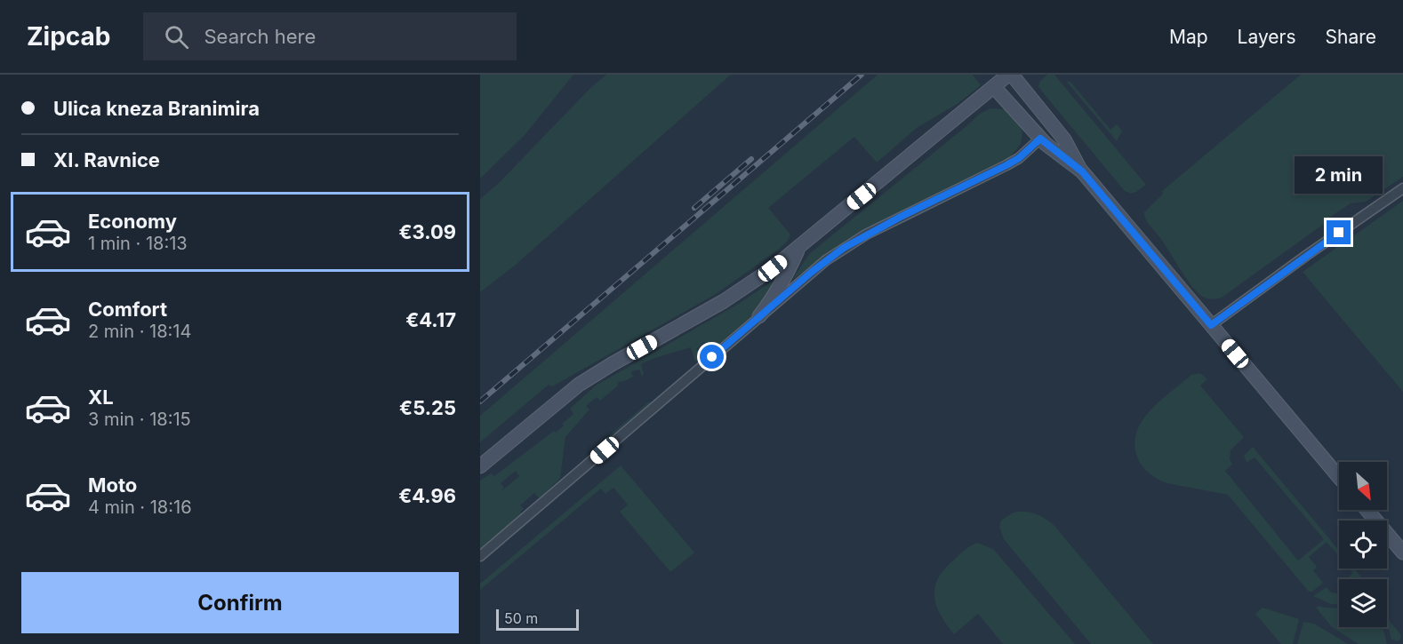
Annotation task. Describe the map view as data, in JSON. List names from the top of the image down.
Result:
{
  "scale_bar": "50 m",
  "north": "bottom right",
  "page": {
    "header": "Zipcab",
    "search": "Search here",
    "nav": ["Map", "Layers", "Share"],
    "banner": ["Ulica kneza Branimira", "XI. Ravnice"],
    "bubble": "2 min",
    "list": [
      {
        "name": "Economy",
        "note": "1 min · 18:13",
        "value": "€3.09"
      },
      {
        "name": "Comfort",
        "note": "2 min · 18:14",
        "value": "€4.17"
      },
      {
        "name": "XL",
        "note": "3 min · 18:15",
        "value": "€5.25"
      },
      {
        "name": "Moto",
        "note": "4 min · 18:16",
        "value": "€4.96"
      }
    ],
    "buttons": "Confirm",
    "scale": "50 m"
  }
}
